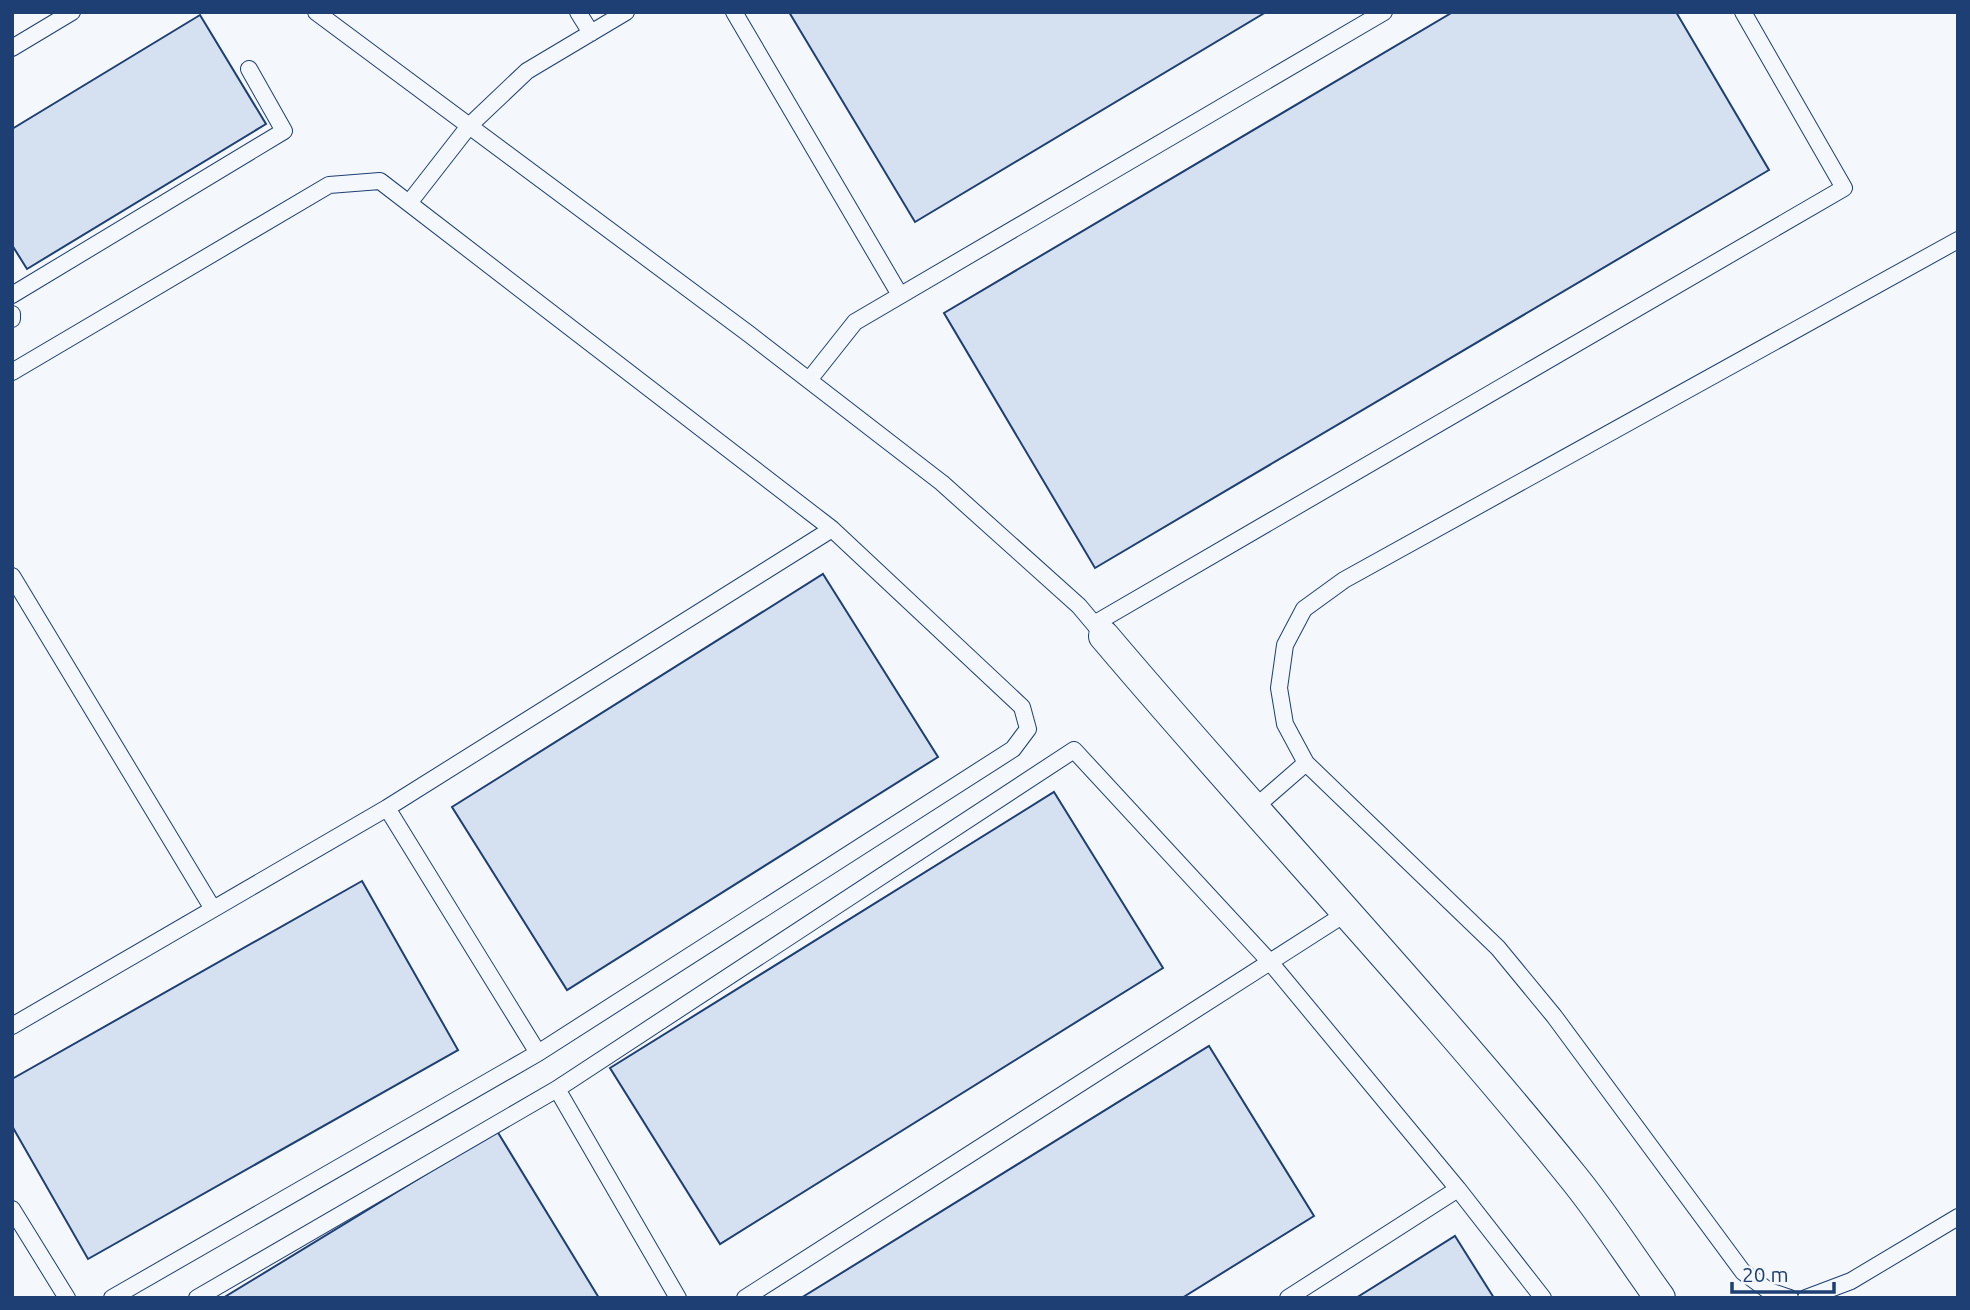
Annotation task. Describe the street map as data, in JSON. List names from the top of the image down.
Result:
{
  "scale_bar": "20 m"
}
